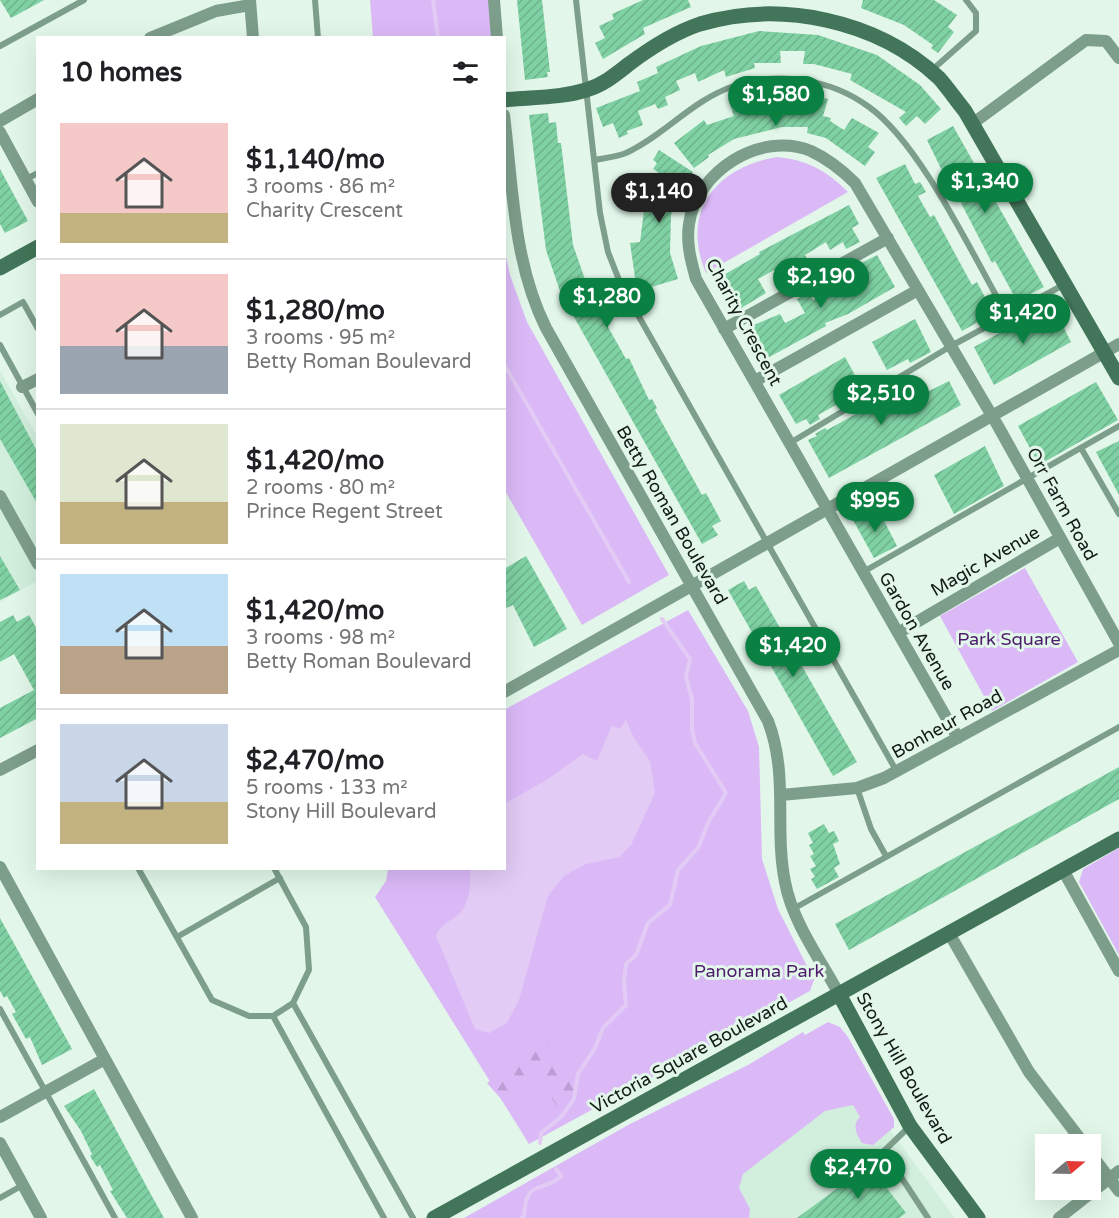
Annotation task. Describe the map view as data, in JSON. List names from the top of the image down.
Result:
{
  "streets": {
    "street": [
      "Charity Crescent",
      "Orr Farm Road",
      "Betty Roman Boulevard",
      "Magic Avenue",
      "Gardon Avenue",
      "Bonheur Road",
      "Victoria Square Boulevard",
      "Stony Hill Boulevard"
    ]
  },
  "crossings": [
    ["Charity Crescent", "Orr Farm Road"],
    ["Charity Crescent", "Gardon Avenue"],
    ["Orr Farm Road", "Magic Avenue"],
    ["Betty Roman Boulevard", "Bonheur Road"],
    ["Betty Roman Boulevard", "Victoria Square Boulevard"],
    ["Betty Roman Boulevard", "Stony Hill Boulevard"],
    ["Magic Avenue", "Gardon Avenue"],
    ["Gardon Avenue", "Bonheur Road"],
    ["Victoria Square Boulevard", "Stony Hill Boulevard"]
  ],
  "parks": ["Park Square", "Panorama Park"],
  "north": "right",
  "page": {
    "heading": "10 homes",
    "price": [
      "$1,580",
      "$1,340",
      "$1,140",
      "$2,190",
      "$1,280",
      "$1,420",
      "$2,510",
      "$995",
      "$1,420",
      "$2,470"
    ],
    "list": [
      {
        "name": "$1,140/mo",
        "note": "3 rooms · 86 m² · Charity Crescent"
      },
      {
        "name": "$1,280/mo",
        "note": "3 rooms · 95 m² · Betty Roman Boulevard"
      },
      {
        "name": "$1,420/mo",
        "note": "2 rooms · 80 m² · Prince Regent Street"
      },
      {
        "name": "$1,420/mo",
        "note": "3 rooms · 98 m² · Betty Roman Boulevard"
      },
      {
        "name": "$2,470/mo",
        "note": "5 rooms · 133 m² · Stony Hill Boulevard"
      }
    ]
  }
}
